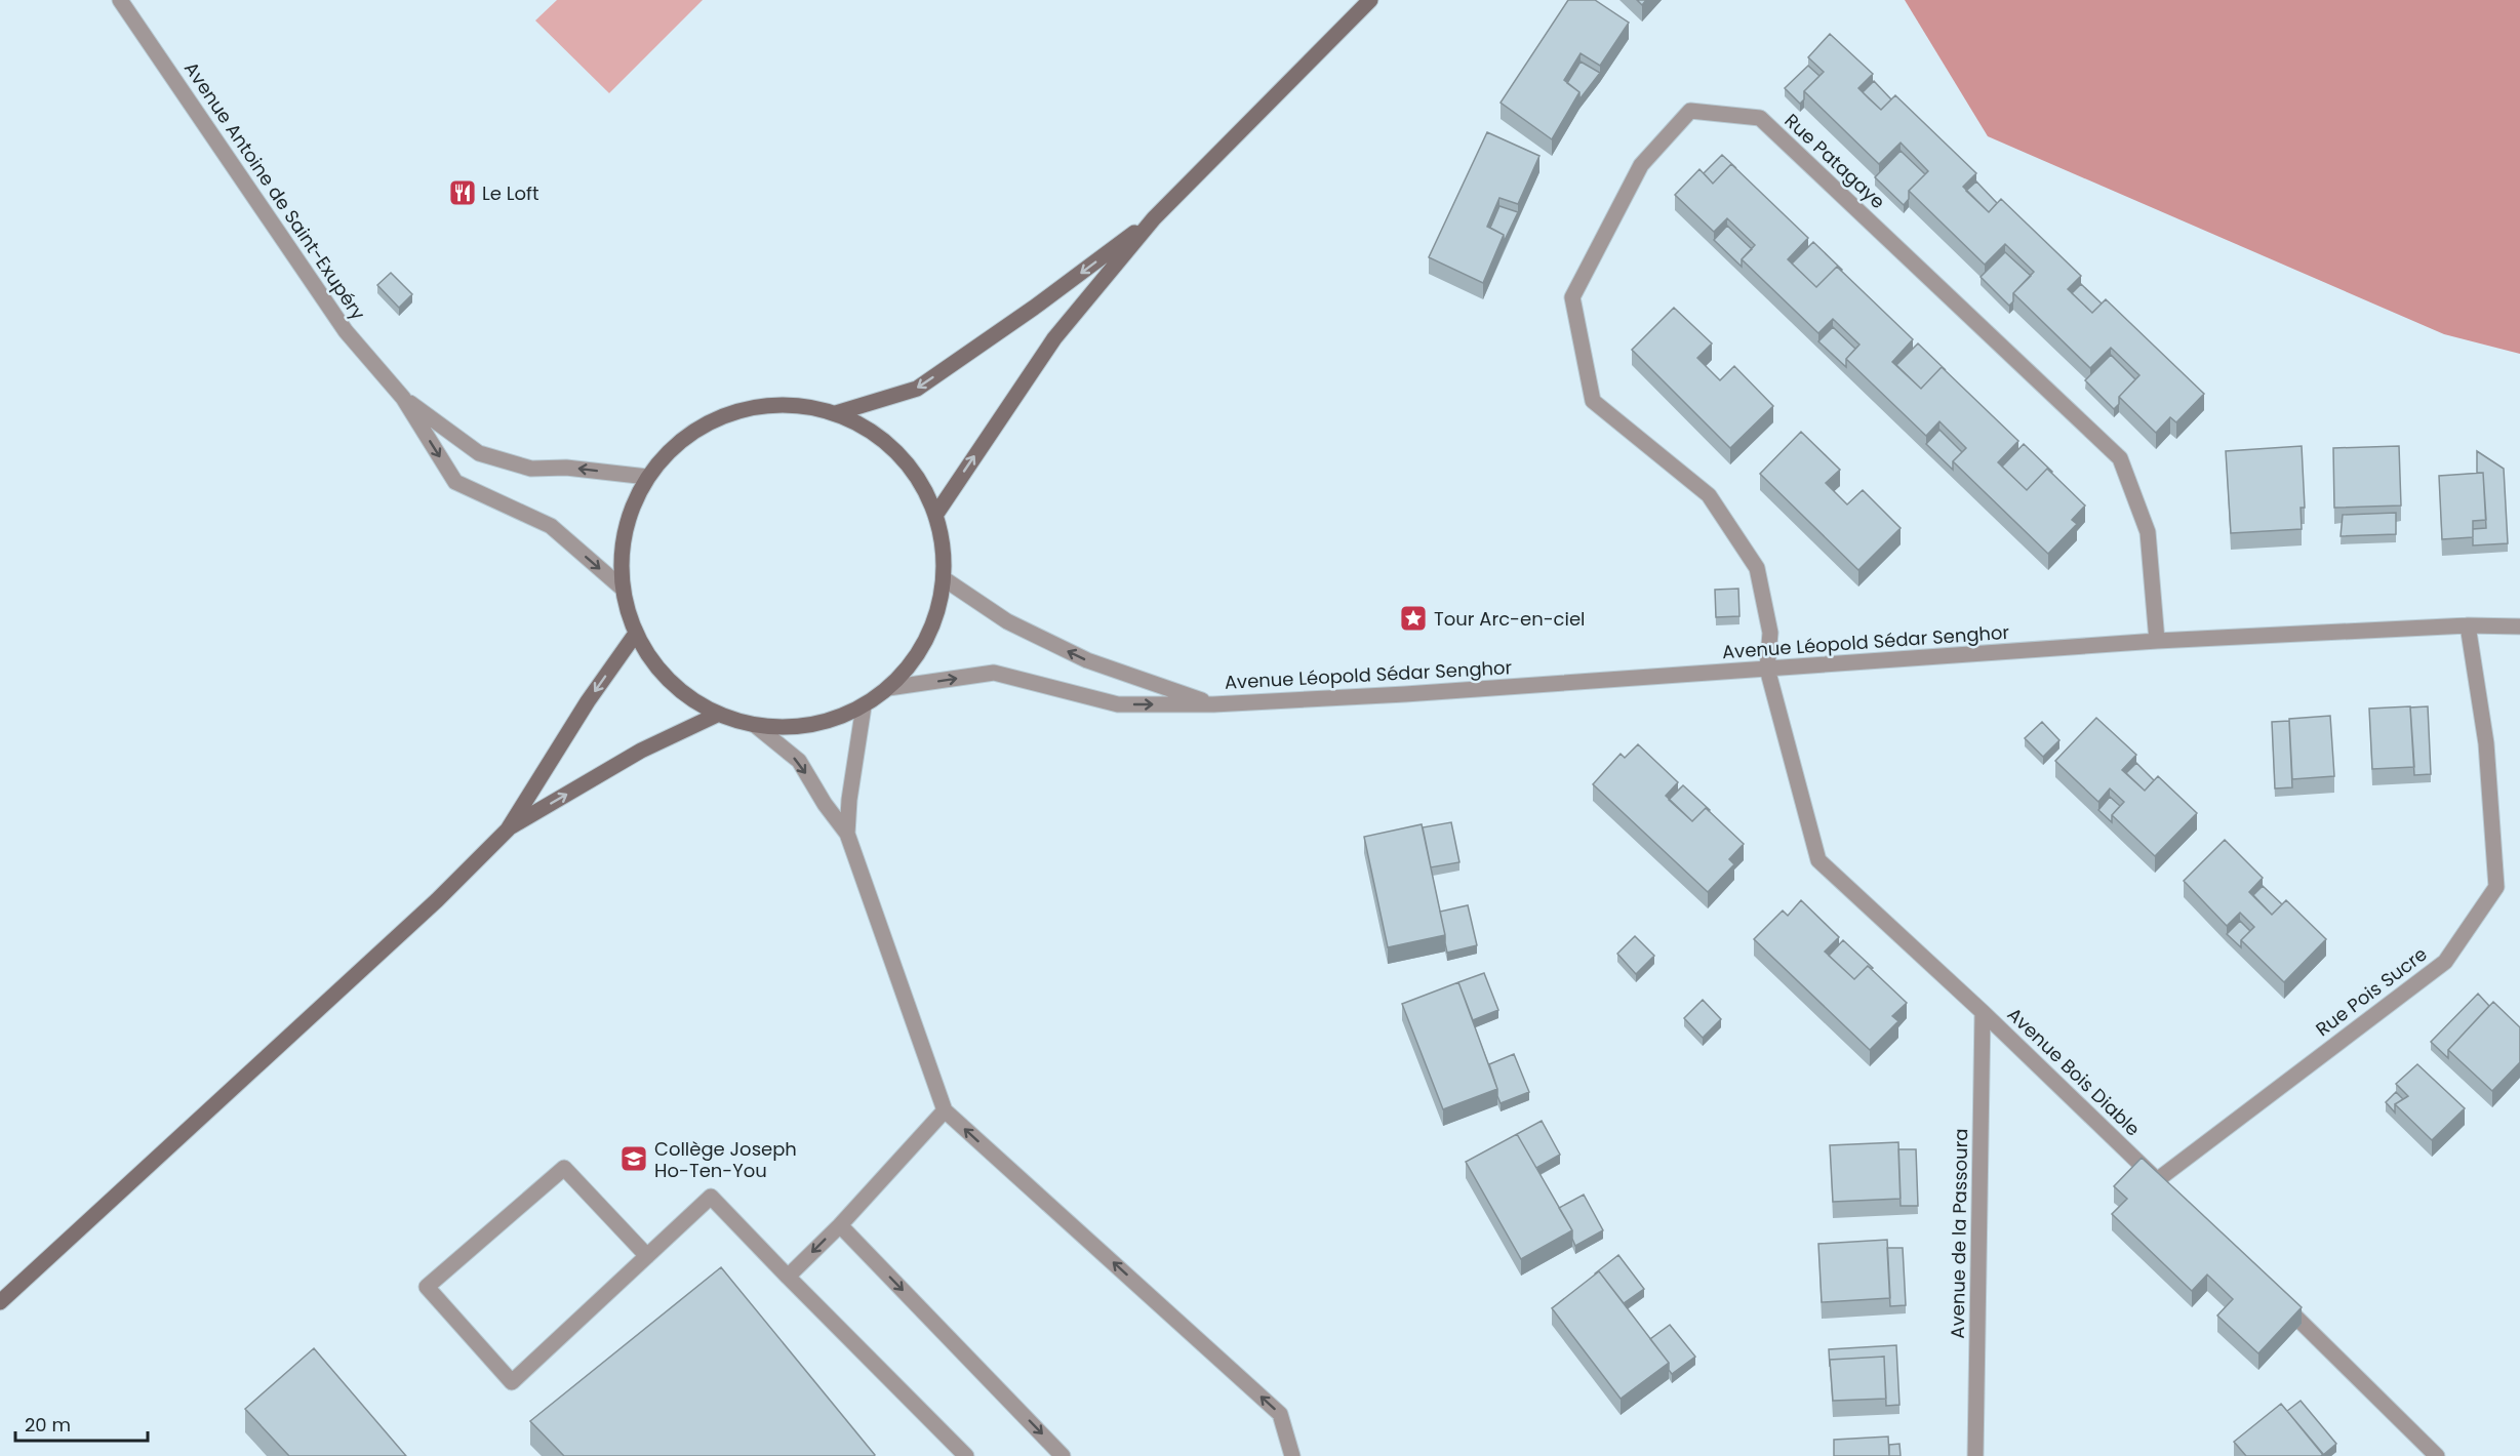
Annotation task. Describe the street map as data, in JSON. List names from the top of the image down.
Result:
{
  "streets": {
    "street": [
      "Rue Patagaye",
      "Avenue Antoine de Saint-Exupéry",
      "Avenue Léopold Sédar Senghor",
      "Rue Pois Sucre",
      "Avenue Bois Diable",
      "Avenue de la Passoura"
    ]
  },
  "crossings": [
    ["Rue Patagaye", "Avenue Léopold Sédar Senghor"],
    ["Rue Patagaye", "Avenue Bois Diable"],
    ["Avenue Léopold Sédar Senghor", "Rue Pois Sucre"],
    ["Avenue Léopold Sédar Senghor", "Avenue Bois Diable"],
    ["Rue Pois Sucre", "Avenue Bois Diable"],
    ["Avenue Bois Diable", "Avenue de la Passoura"]
  ],
  "places": {
    "restaurant": ["Le Loft"],
    "place": ["Tour Arc-en-ciel"],
    "school or university": ["Collège Joseph Ho-Ten-You"]
  },
  "scale_bar": "20 m"
}
